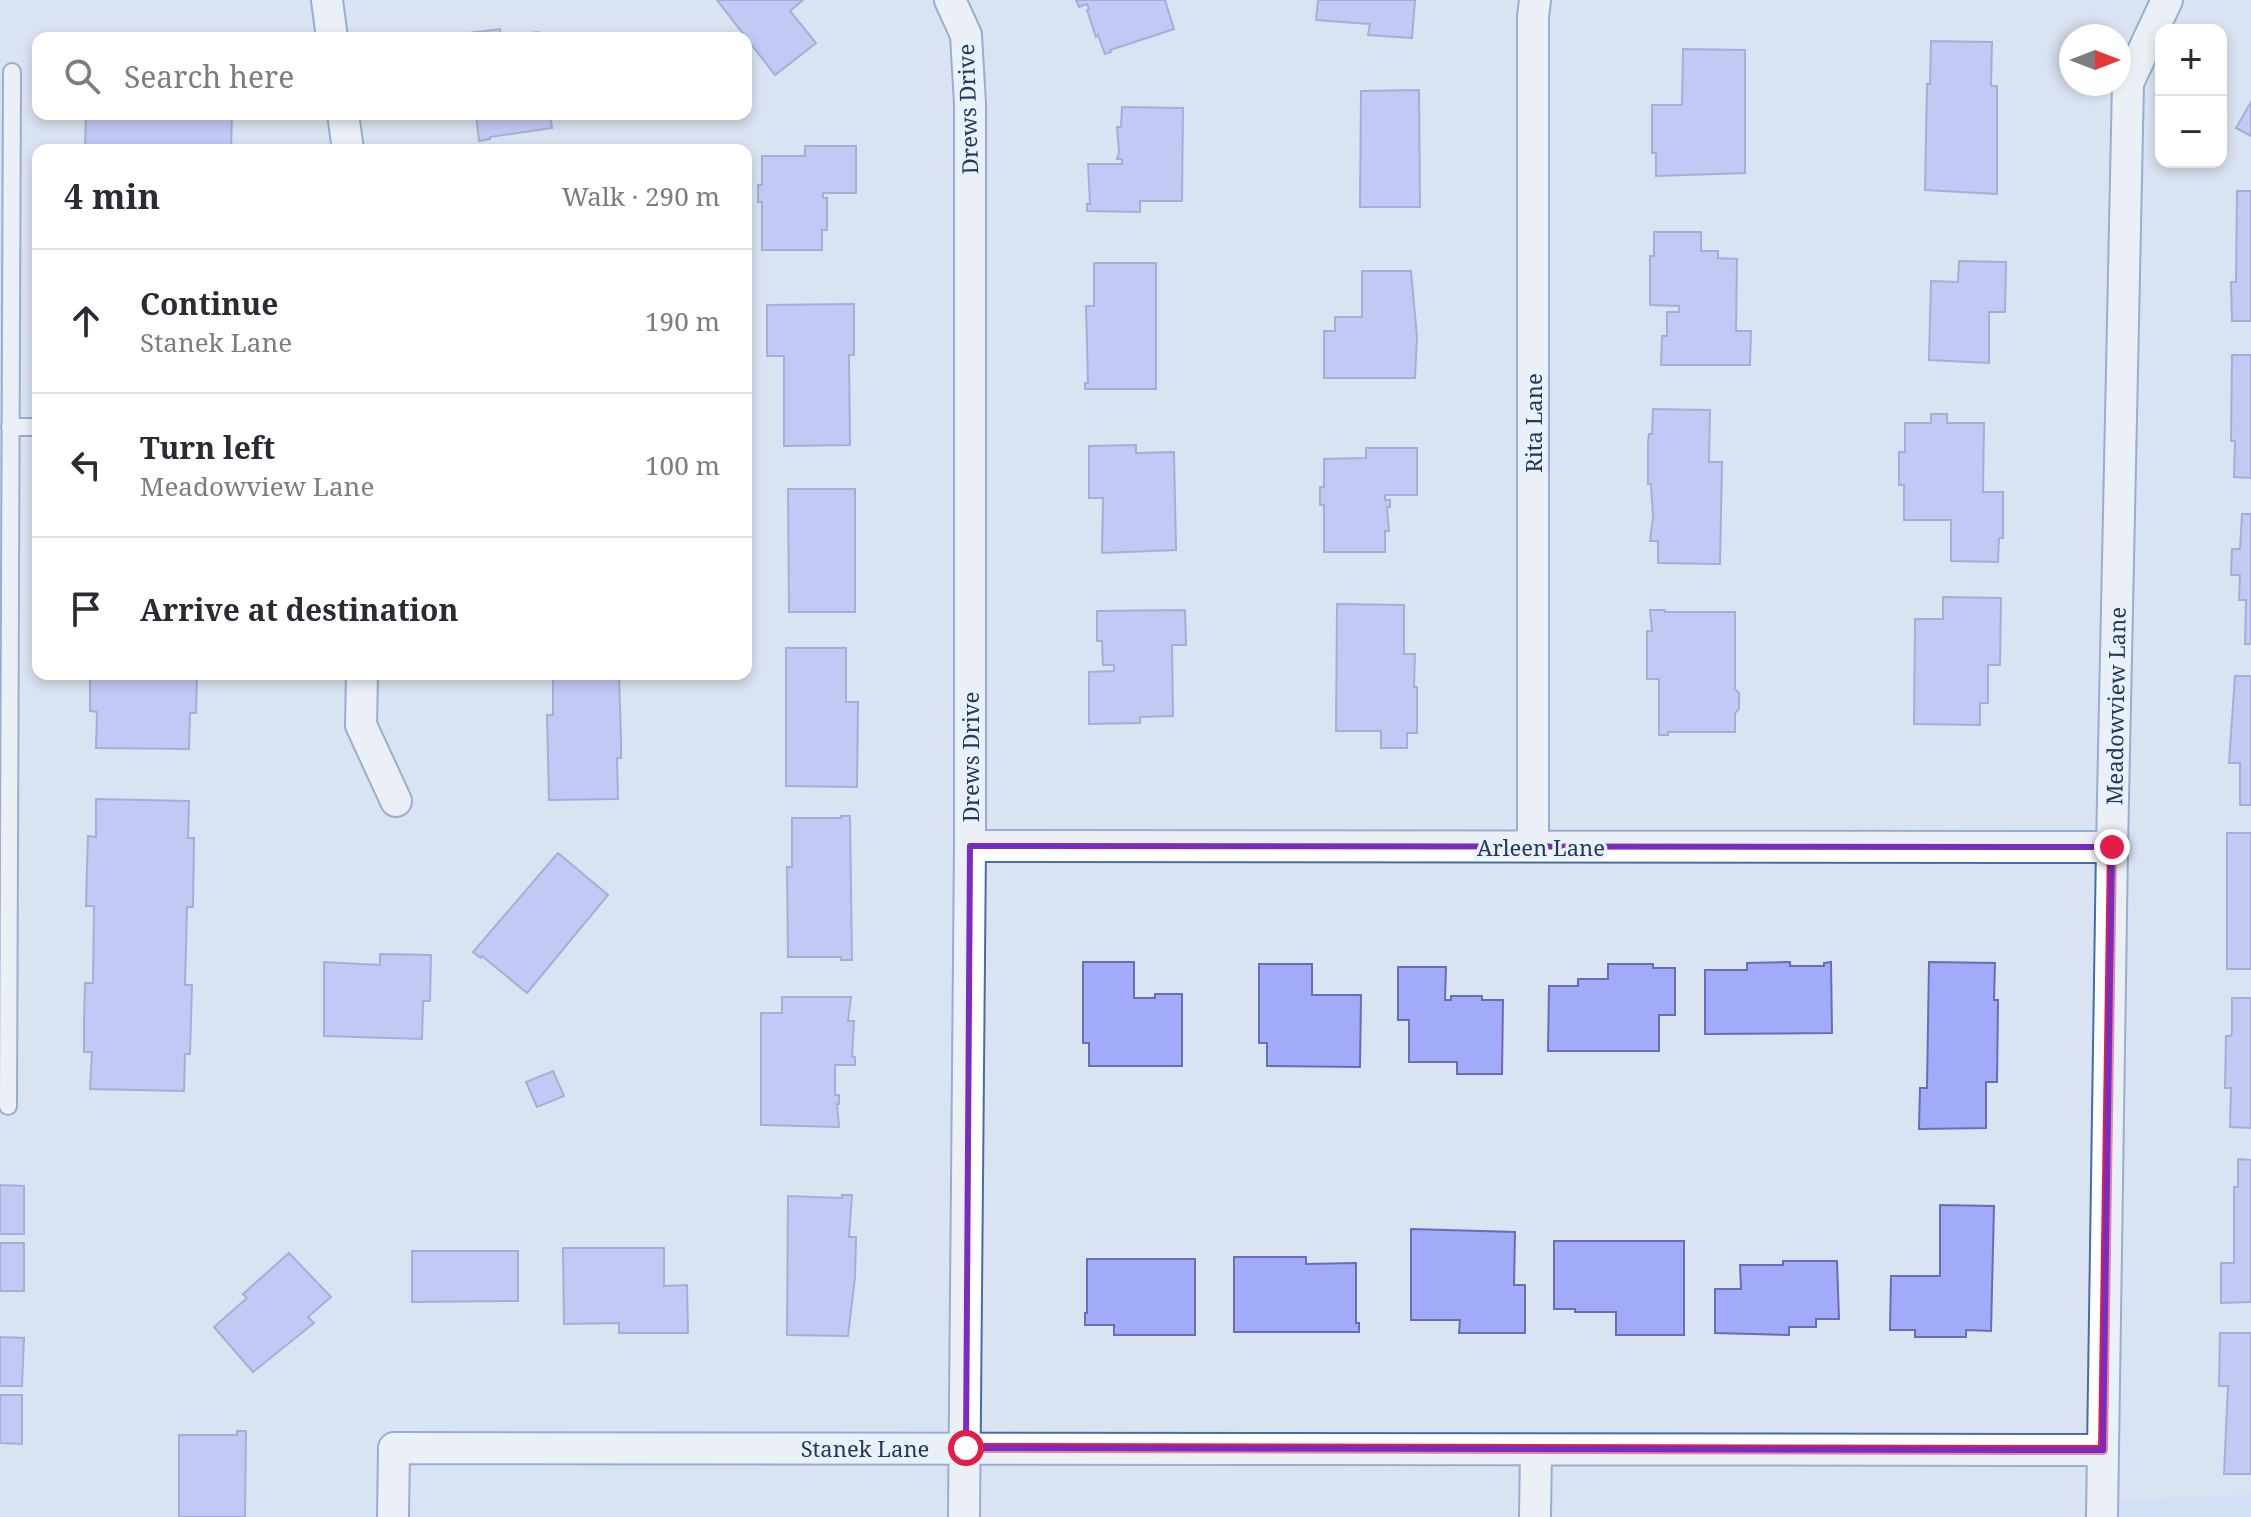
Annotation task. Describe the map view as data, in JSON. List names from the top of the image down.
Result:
{
  "streets": {
    "street": [
      "Drews Drive",
      "Rita Lane",
      "Meadowview Lane",
      "Arleen Lane",
      "Stanek Lane"
    ]
  },
  "crossings": [
    ["Drews Drive", "Arleen Lane"],
    ["Drews Drive", "Stanek Lane"],
    ["Rita Lane", "Arleen Lane"],
    ["Meadowview Lane", "Arleen Lane"],
    ["Meadowview Lane", "Stanek Lane"]
  ],
  "north": "right",
  "page": {
    "map_buttons": ["+", "−"],
    "search": "Search here",
    "heading": ["4 min", "Walk · 290 m"],
    "list": [
      ["Continue", "Stanek Lane", "190 m"],
      ["Turn left", "Meadowview Lane", "100 m"],
      "Arrive at destination"
    ]
  }
}
